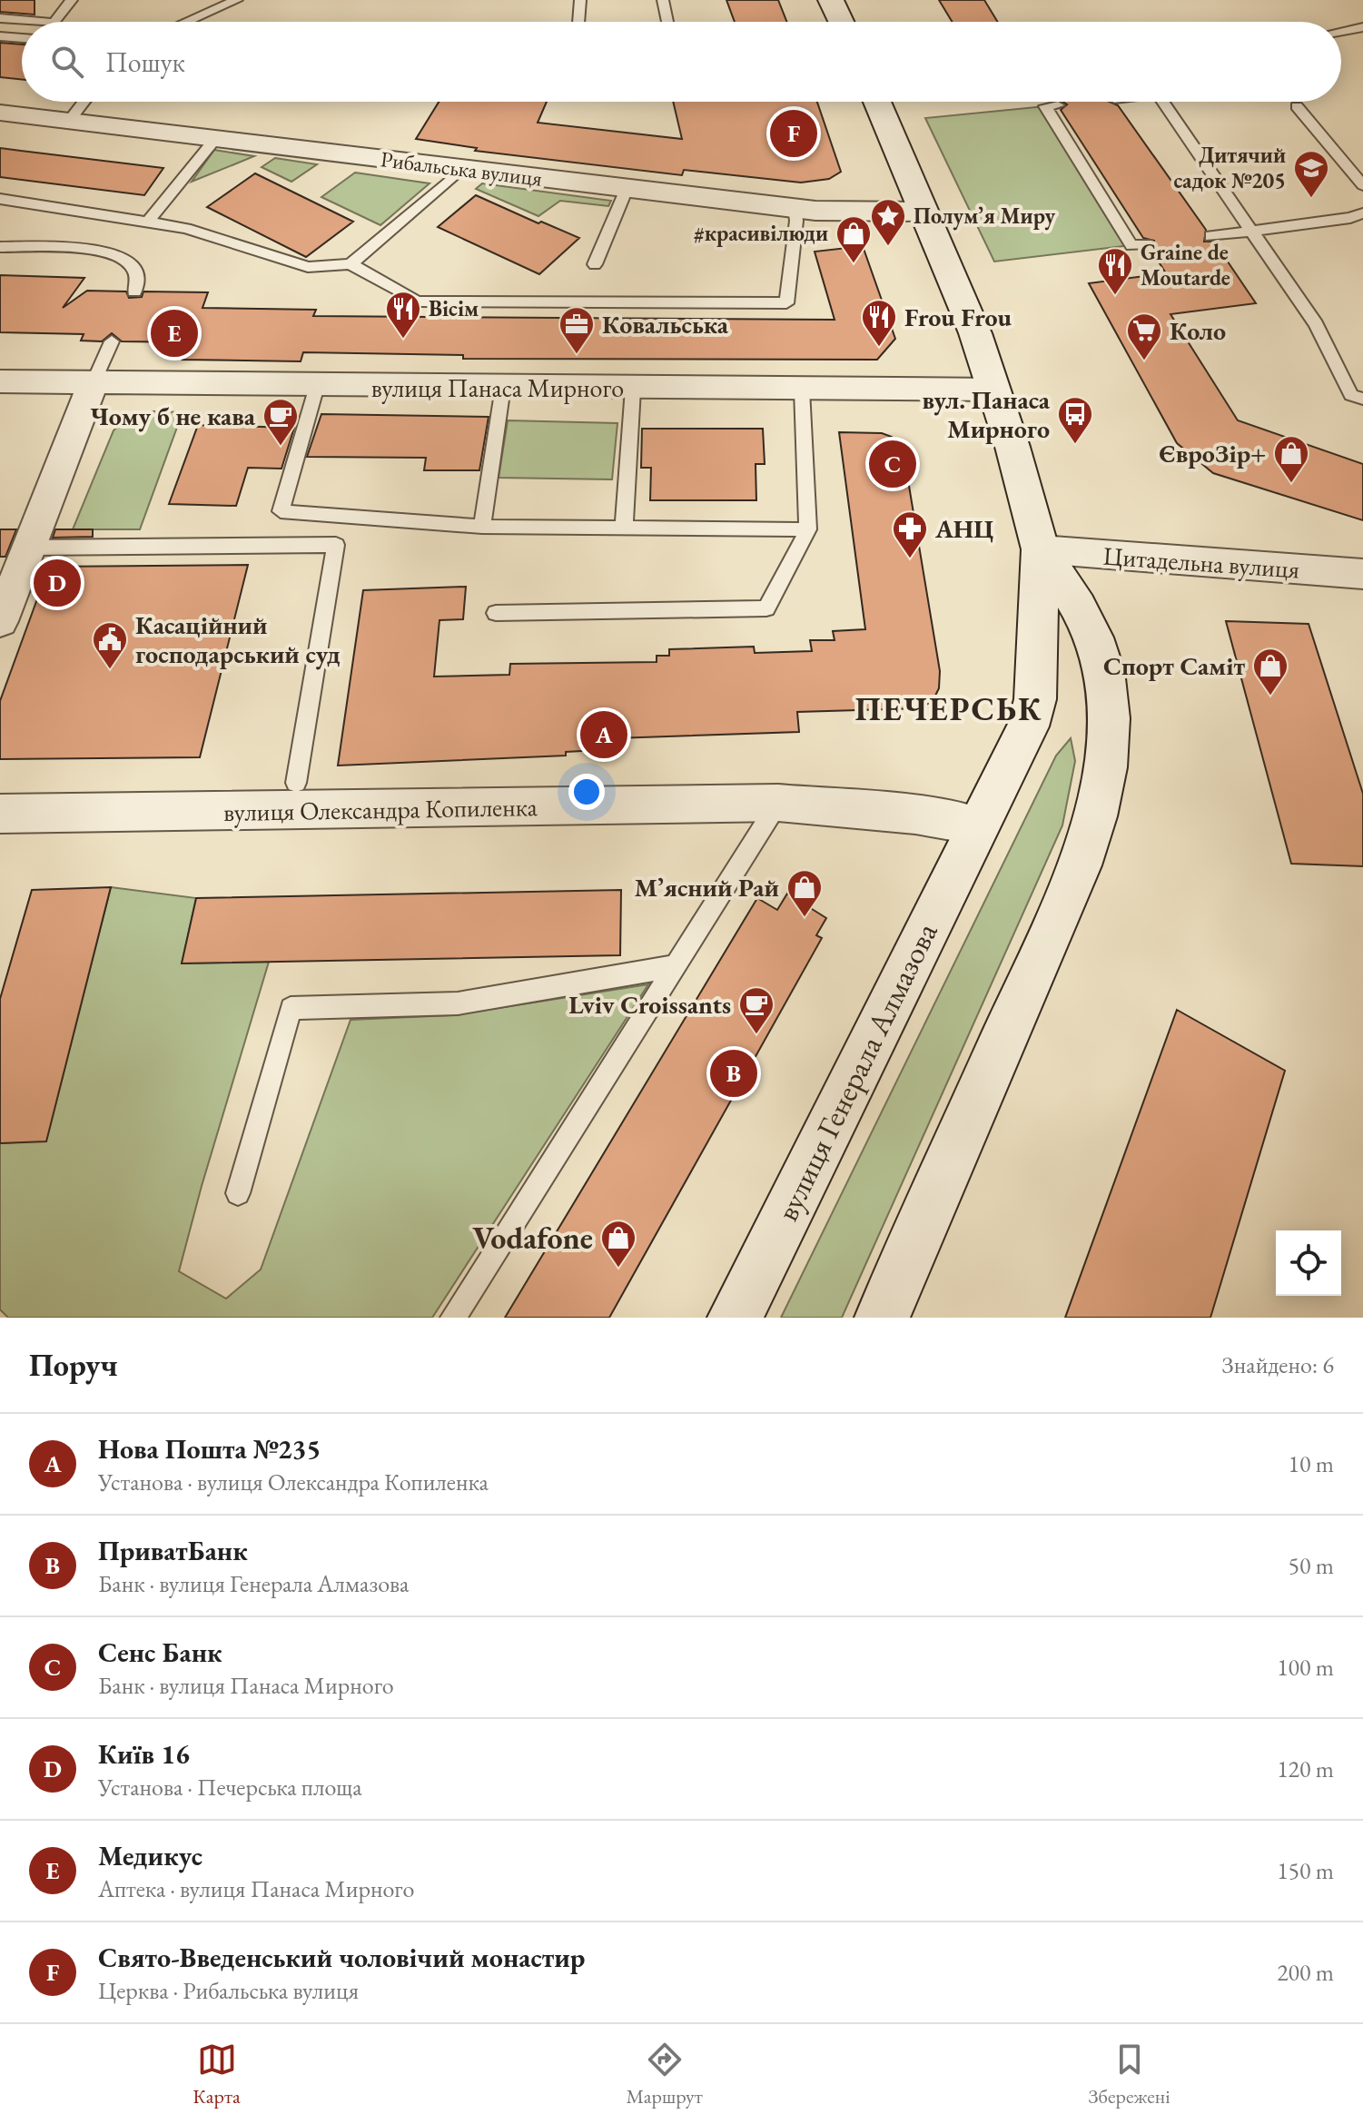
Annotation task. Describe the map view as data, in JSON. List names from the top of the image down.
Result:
{
  "streets": {
    "main road": ["вулиця Генерала Алмазова"],
    "street": [
      "Рибальська вулиця",
      "вулиця Панаса Мирного",
      "Цитадельна вулиця",
      "вулиця Олександра Копиленка"
    ]
  },
  "crossings": [
    ["Цитадельна вулиця", "вулиця Генерала Алмазова"],
    ["вулиця Олександра Копиленка", "вулиця Генерала Алмазова"]
  ],
  "districts": ["ПЕЧЕРСЬК"],
  "places": {
    "school or university": ["Дитячий садок №205"],
    "place": ["Полумʼя Миру"],
    "shop": [
      "#красивілюди",
      "ЄвроЗір+",
      "Спорт Саміт",
      "Мʼясний Рай",
      "Vodafone"
    ],
    "restaurant": ["Graine de Moutarde", "Вісім", "Frou Frou"],
    "office": ["Ковальська"],
    "supermarket": ["Коло"],
    "bus stop": ["вул. Панаса Мирного"],
    "cafe": ["Чому б не кава", "Lviv Croissants"],
    "pharmacy": ["АНЦ"],
    "public building": ["Касаційний господарський суд"]
  },
  "page": {
    "search": "Пошук",
    "pins": [
      "F",
      "E",
      "C",
      "D",
      "A",
      "B"
    ],
    "heading": ["Поруч", "Знайдено: 6"],
    "list": [
      {
        "mark": "A",
        "name": "Нова Пошта №235",
        "note": "Установа · вулиця Олександра Копиленка",
        "value": "10 m"
      },
      {
        "mark": "B",
        "name": "ПриватБанк",
        "note": "Банк · вулиця Генерала Алмазова",
        "value": "50 m"
      },
      {
        "mark": "C",
        "name": "Сенс Банк",
        "note": "Банк · вулиця Панаса Мирного",
        "value": "100 m"
      },
      {
        "mark": "D",
        "name": "Київ 16",
        "note": "Установа · Печерська площа",
        "value": "120 m"
      },
      {
        "mark": "E",
        "name": "Медикус",
        "note": "Аптека · вулиця Панаса Мирного",
        "value": "150 m"
      },
      {
        "mark": "F",
        "name": "Свято-Введенський чоловічий монастир",
        "note": "Церква · Рибальська вулиця",
        "value": "200 m"
      }
    ],
    "nav": ["Карта", "Маршрут", "Збережені"]
  }
}
